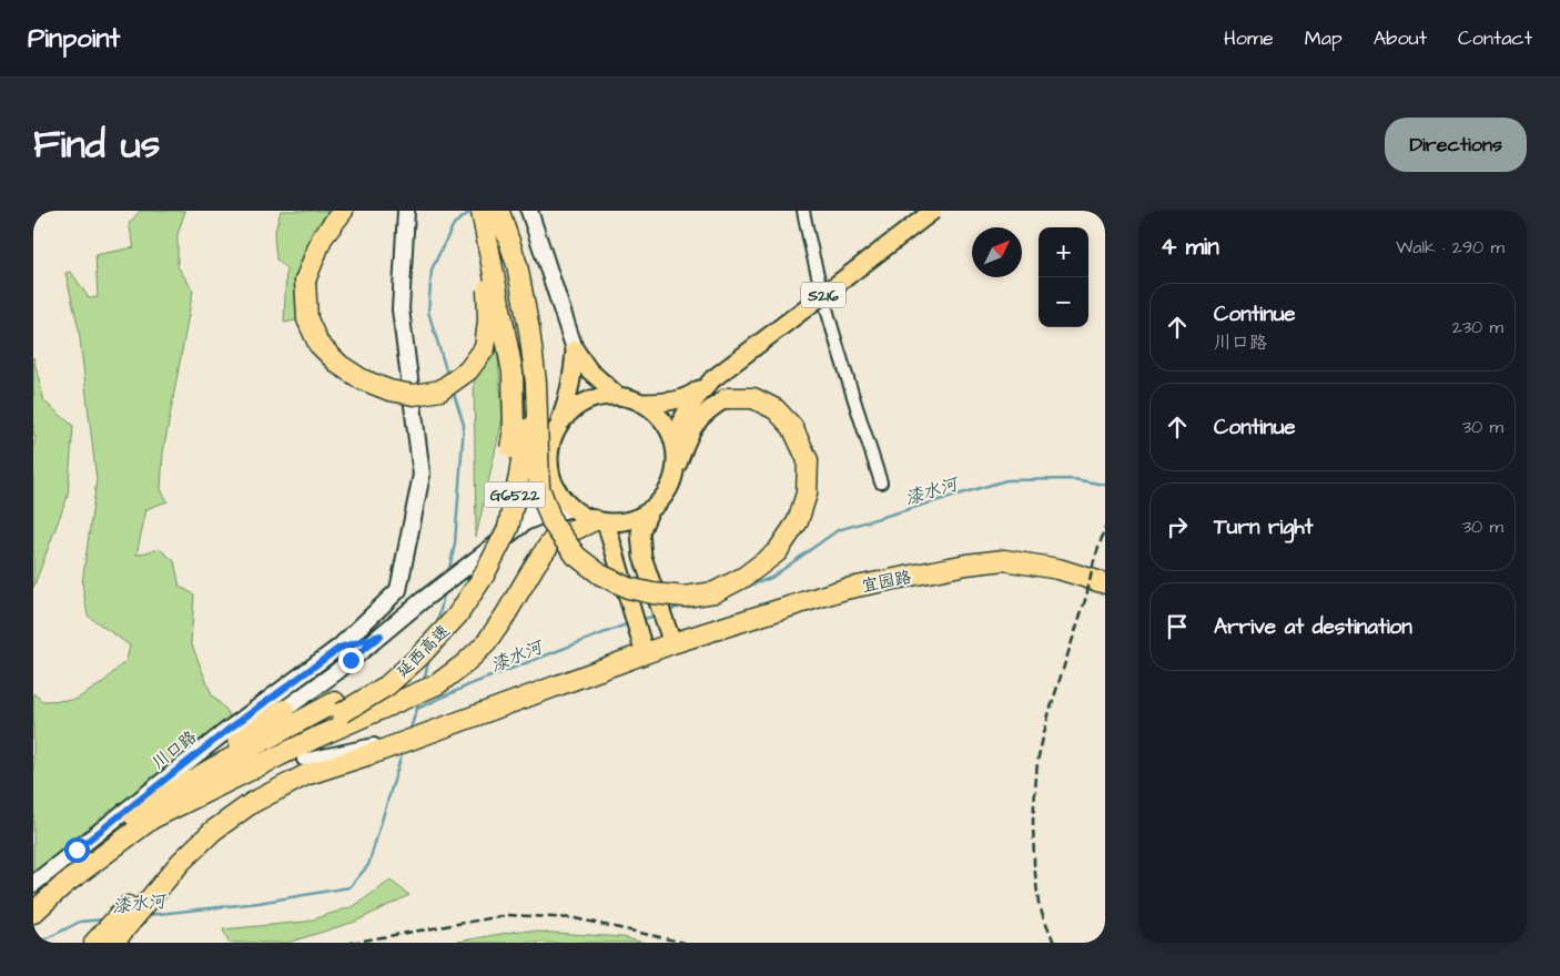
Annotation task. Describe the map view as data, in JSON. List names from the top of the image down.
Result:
{
  "streets": {
    "highway": ["G6522", "宜园路", "延西高速"],
    "main road": ["S216", "川口路"]
  },
  "water": ["漆水河"],
  "north": "top right",
  "page": {
    "header": "Pinpoint",
    "nav": [
      "Home",
      "Map",
      "About",
      "Contact"
    ],
    "title": "Find us",
    "buttons": "Directions",
    "heading": ["4 min", "Walk · 290 m"],
    "map_buttons": ["+", "−"],
    "list": [
      ["Continue", "川口路", "230 m"],
      ["Continue", "30 m"],
      ["Turn right", "30 m"],
      "Arrive at destination"
    ]
  }
}
